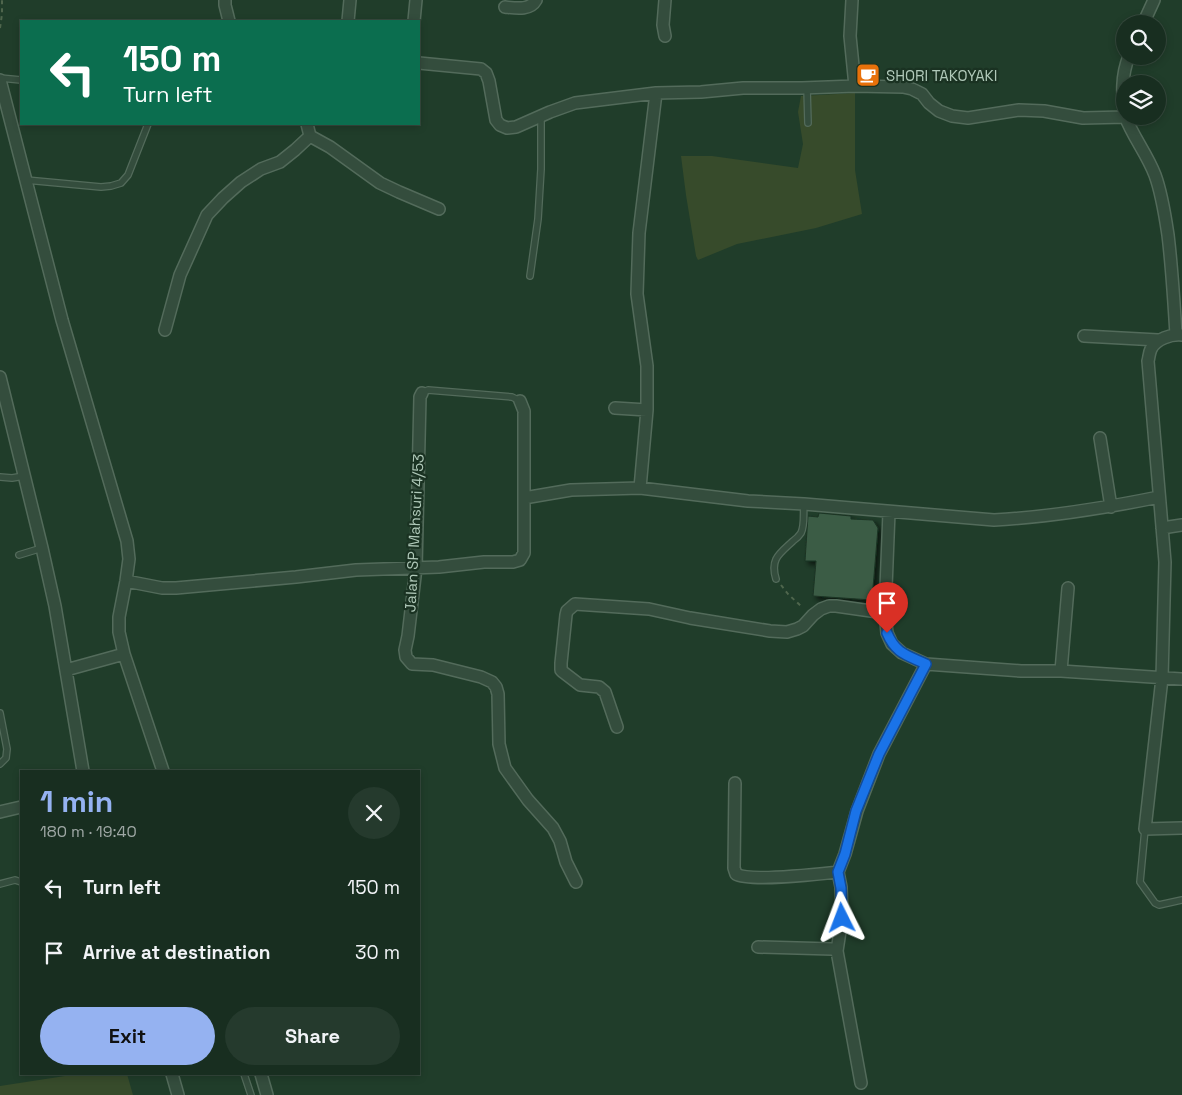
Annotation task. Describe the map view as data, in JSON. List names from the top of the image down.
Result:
{
  "streets": {
    "street": ["Jalan SP Mahsuri 4/53"]
  },
  "places": {
    "cafe": ["SHORI TAKOYAKI"]
  },
  "page": {
    "turn": ["150 m", "Turn left"],
    "heading": ["1 min", "180 m · 19:40"],
    "list": [
      {
        "name": "Turn left",
        "value": "150 m"
      },
      {
        "name": "Arrive at destination",
        "value": "30 m"
      }
    ],
    "buttons": ["Exit", "Share"]
  }
}
